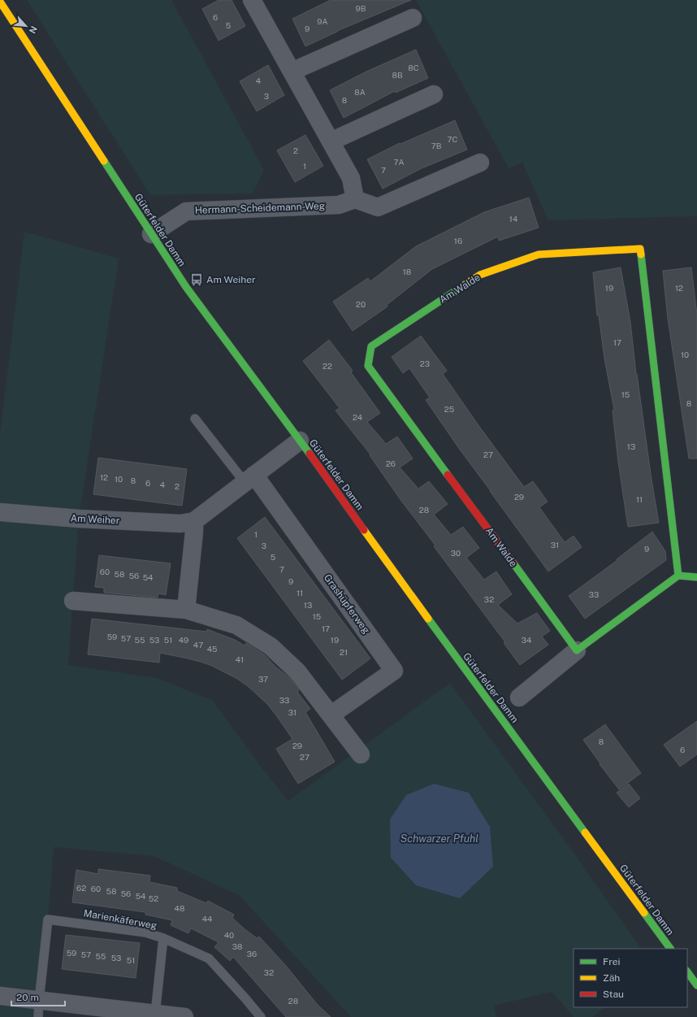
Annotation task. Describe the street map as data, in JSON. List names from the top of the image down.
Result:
{
  "streets": {
    "street": [
      "Hermann-Scheidemann-Weg",
      "Güterfelder Damm",
      "Am Walde",
      "Am Weiher",
      "Grashüpferweg"
    ],
    "lane": ["Marienkäferweg"]
  },
  "crossings": [
    ["Hermann-Scheidemann-Weg", "Güterfelder Damm"]
  ],
  "water": ["Schwarzer Pfuhl"],
  "places": {
    "bus stop": ["Am Weiher"]
  },
  "house_numbers": [
    "9B",
    "6",
    "9A",
    "5",
    "9",
    "8C",
    "8B",
    "4",
    "8A",
    "3",
    "8",
    "7C",
    "7B",
    "2",
    "7A",
    "1",
    "7",
    "14",
    "16",
    "18",
    "19",
    "12",
    "20",
    "17",
    "10",
    "23",
    "22",
    "15",
    "8",
    "25",
    "24",
    "13",
    "27",
    "26",
    "12",
    "10",
    "8",
    "6",
    "4",
    "2",
    "29",
    "11",
    "28",
    "1",
    "31",
    "3",
    "9",
    "30",
    "5",
    "7",
    "60",
    "58",
    "56",
    "54",
    "9",
    "11",
    "33",
    "32",
    "13",
    "15",
    "17",
    "59",
    "57",
    "55",
    "53",
    "51",
    "49",
    "19",
    "34",
    "47",
    "45",
    "21",
    "41",
    "37",
    "33",
    "31",
    "8",
    "29",
    "6",
    "27",
    "62",
    "60",
    "58",
    "56",
    "54",
    "52",
    "48",
    "44",
    "40",
    "38",
    "59",
    "36",
    "57",
    "55",
    "53",
    "51",
    "32",
    "28"
  ],
  "legend": ["Frei", "Zäh", "Stau"],
  "scale_bar": "20 m",
  "north": "bottom right"
}
